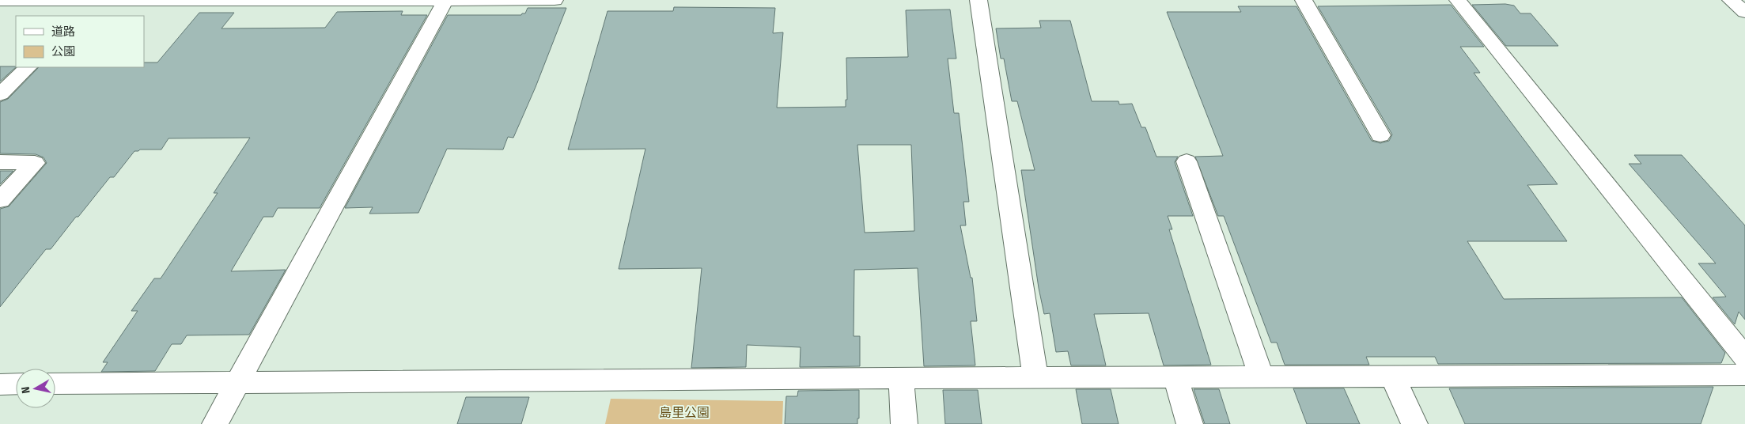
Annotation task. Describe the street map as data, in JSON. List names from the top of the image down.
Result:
{
  "parks": ["島里公園"],
  "legend": ["道路", "公園"],
  "north": "left"
}
